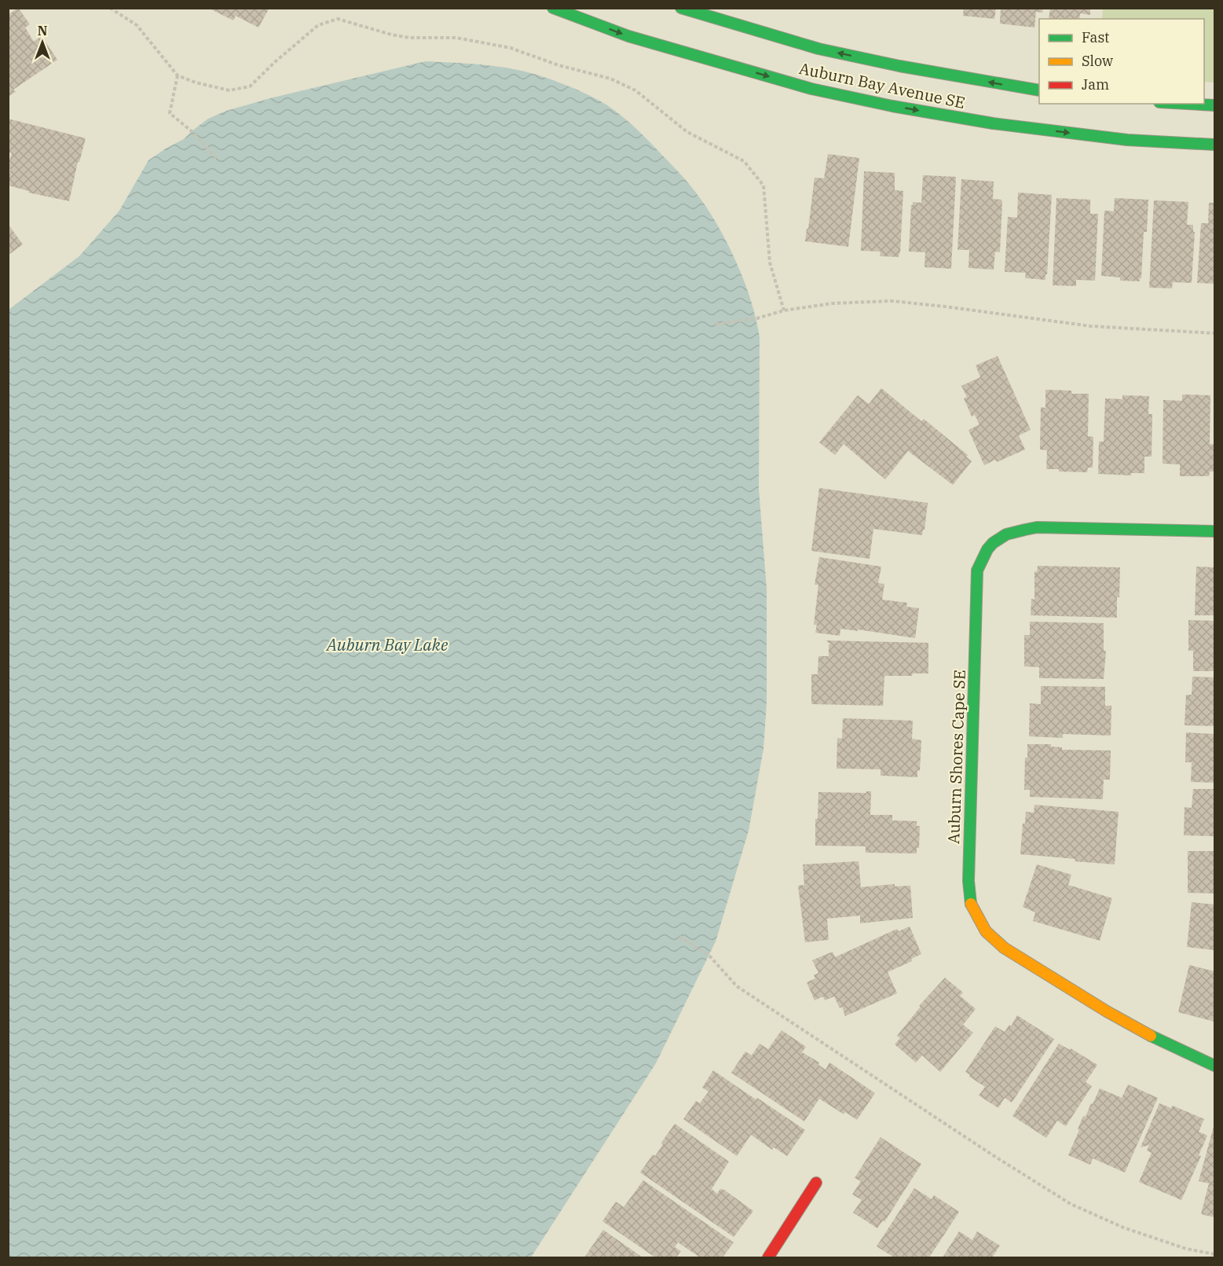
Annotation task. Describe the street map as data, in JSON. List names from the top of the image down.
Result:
{
  "streets": {
    "street": ["Auburn Bay Avenue SE", "Auburn Shores Cape SE"]
  },
  "water": ["Auburn Bay Lake"],
  "legend": ["Fast", "Slow", "Jam"],
  "north": "top"
}
